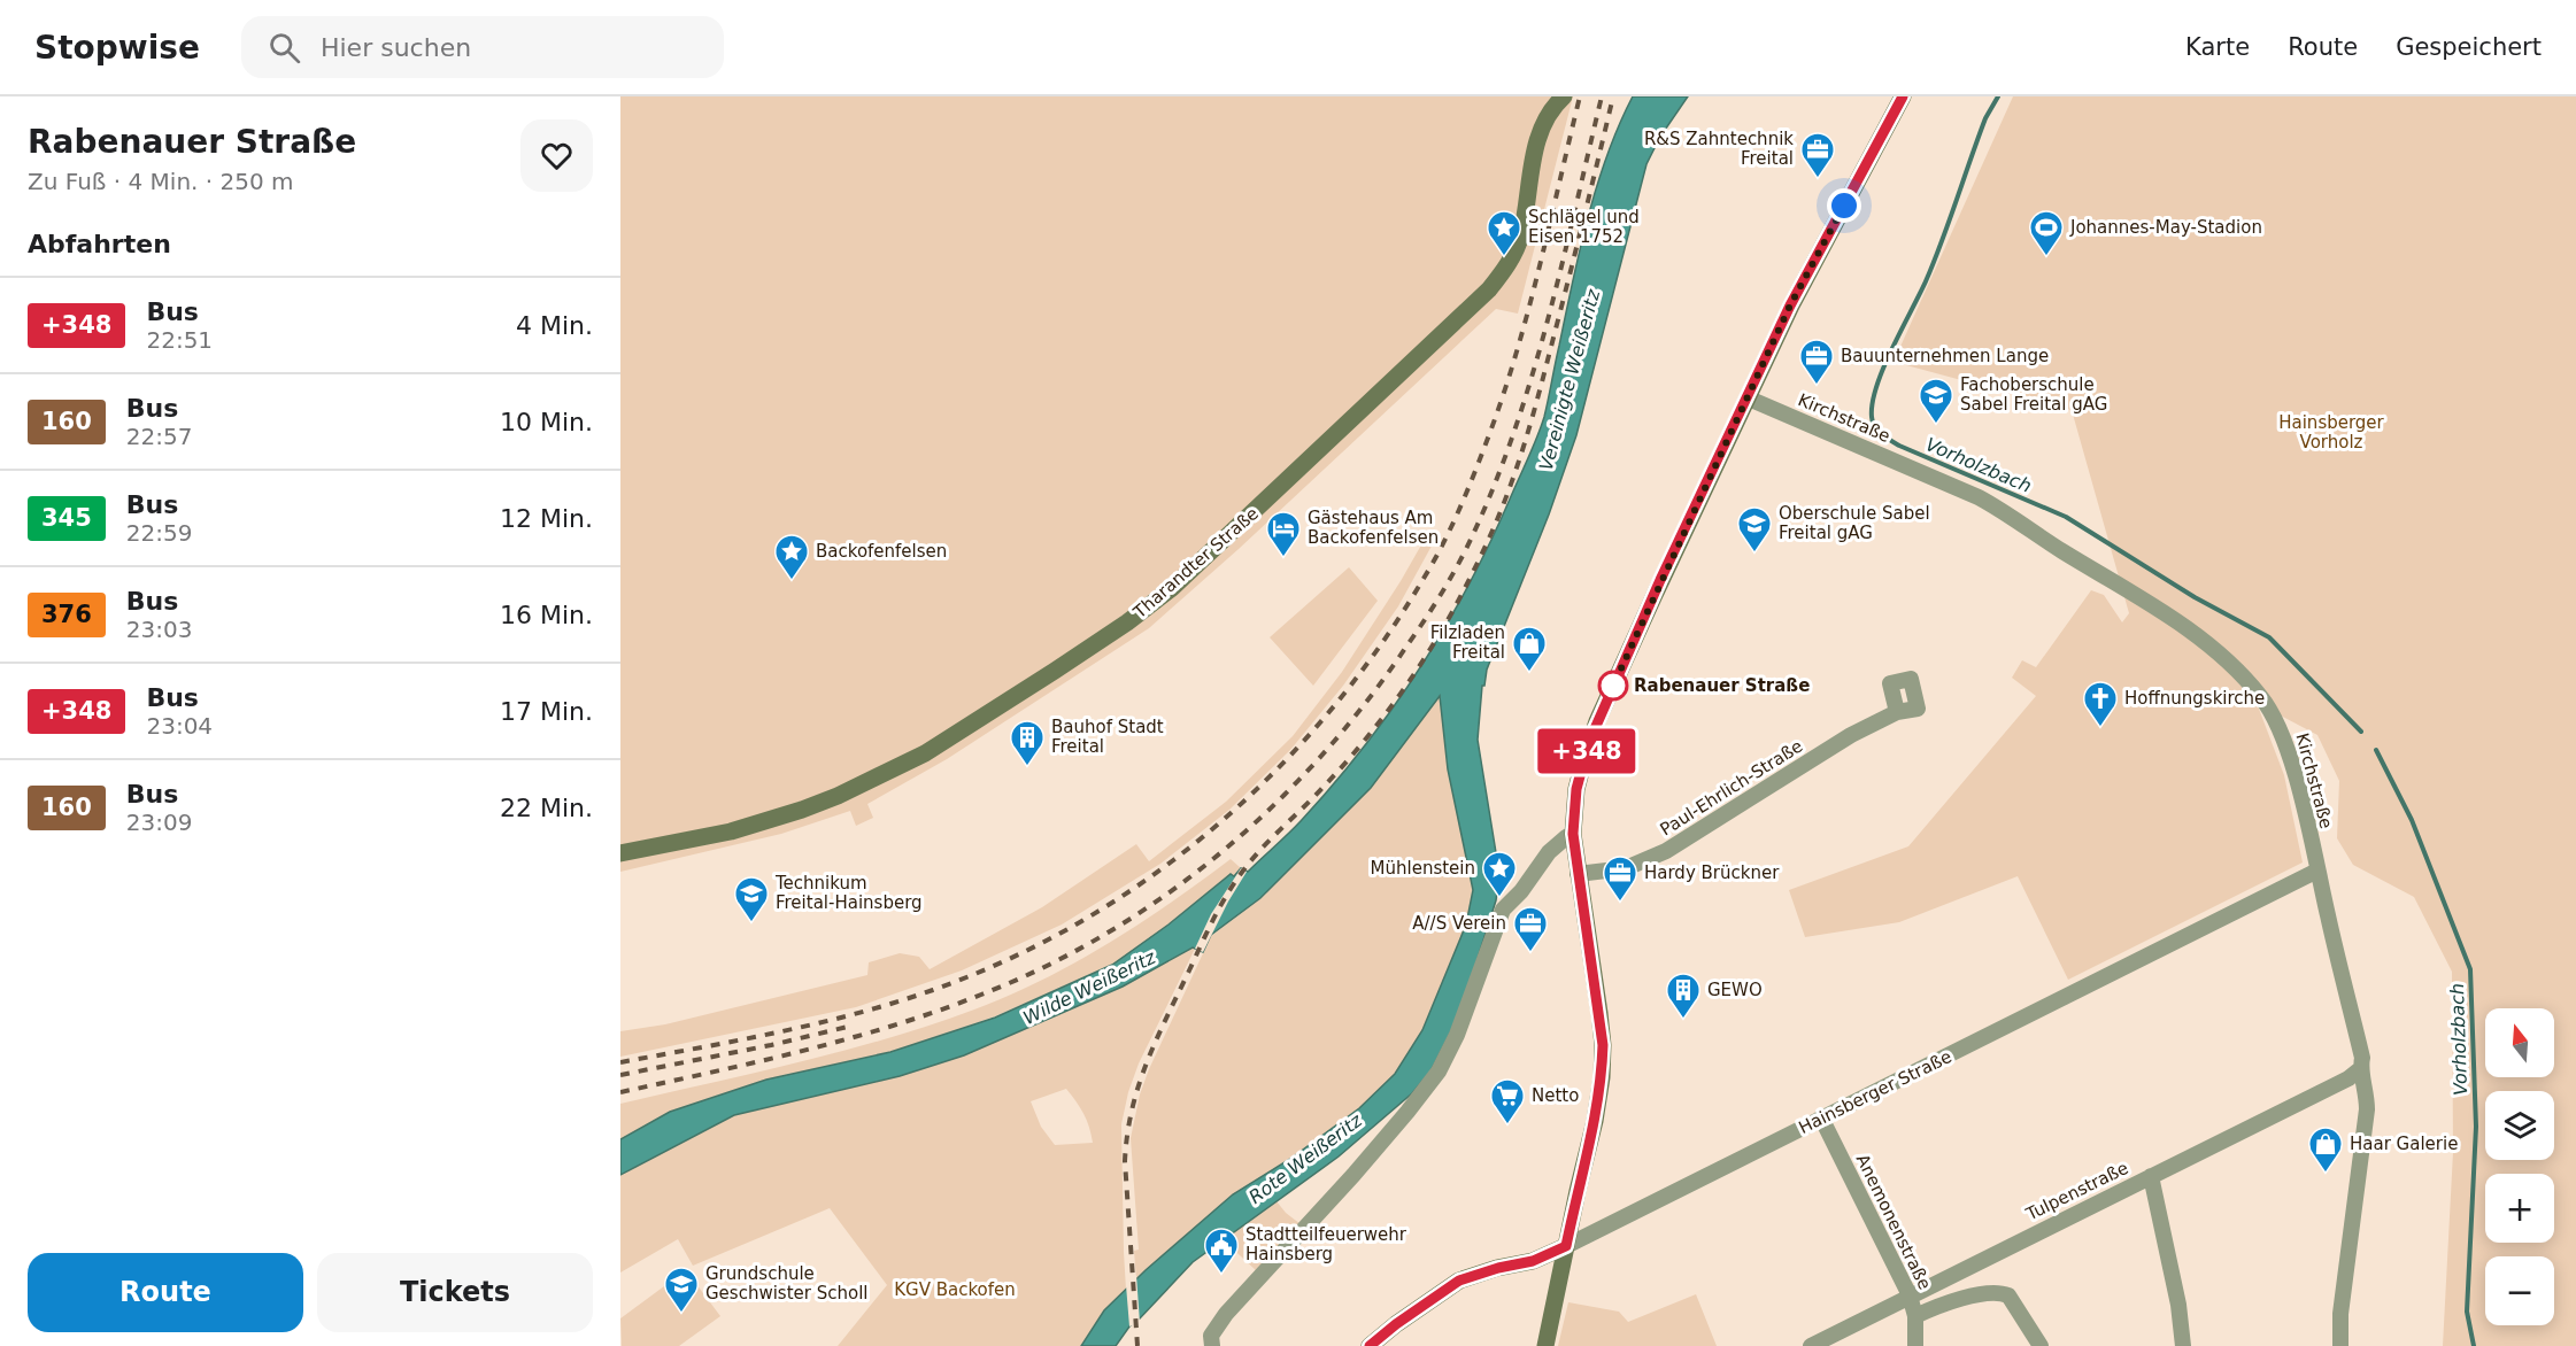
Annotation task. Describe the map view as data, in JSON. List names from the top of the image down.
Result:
{
  "streets": {
    "main road": ["Tharandter Straße", "Hainsberger Straße"],
    "street": [
      "Kirchstraße",
      "Paul-Ehrlich-Straße",
      "Tulpenstraße",
      "Anemonenstraße"
    ]
  },
  "crossings": [
    ["Kirchstraße", "Hainsberger Straße"],
    ["Kirchstraße", "Tulpenstraße"],
    ["Hainsberger Straße", "Anemonenstraße"],
    ["Tulpenstraße", "Anemonenstraße"]
  ],
  "water": [
    "Vereinigte Weißeritz",
    "Vorholzbach",
    "Wilde Weißeritz",
    "Rote Weißeritz"
  ],
  "parks": ["Hainsberger Vorholz", "KGV Backofen"],
  "places": {
    "office": [
      "R&S Zahntechnik Freital",
      "Bauunternehmen Lange",
      "Hardy Brückner",
      "A//S Verein"
    ],
    "place": ["Schlägel und Eisen 1752", "Backofenfelsen", "Mühlenstein"],
    "sports": ["Johannes-May-Stadion"],
    "school or university": [
      "Fachoberschule Sabel Freital gAG",
      "Oberschule Sabel Freital gAG",
      "Technikum Freital-Hainsberg",
      "Grundschule Geschwister Scholl"
    ],
    "hotel": ["Gästehaus Am Backofenfelsen"],
    "shop": ["Filzladen Freital", "Haar Galerie"],
    "other": ["Rabenauer Straße"],
    "church": ["Hoffnungskirche"],
    "building": ["Bauhof Stadt Freital", "GEWO"],
    "supermarket": ["Netto"],
    "public building": ["Stadtteilfeuerwehr Hainsberg"]
  },
  "lines": ["bus line +348"],
  "north": "top",
  "page": {
    "header": "Stopwise",
    "search": "Hier suchen",
    "nav": ["Karte", "Route", "Gespeichert"],
    "heading": [
      ["Rabenauer Straße", "Zu Fuß · 4 Min. · 250 m"],
      "Abfahrten"
    ],
    "on_map": "+348",
    "list": [
      {
        "mark": "+348",
        "name": "Bus",
        "note": "22:51",
        "value": "4 Min."
      },
      {
        "mark": "160",
        "name": "Bus",
        "note": "22:57",
        "value": "10 Min."
      },
      {
        "mark": "345",
        "name": "Bus",
        "note": "22:59",
        "value": "12 Min."
      },
      {
        "mark": "376",
        "name": "Bus",
        "note": "23:03",
        "value": "16 Min."
      },
      {
        "mark": "+348",
        "name": "Bus",
        "note": "23:04",
        "value": "17 Min."
      },
      {
        "mark": "160",
        "name": "Bus",
        "note": "23:09",
        "value": "22 Min."
      }
    ],
    "map_buttons": ["+", "−"],
    "buttons": ["Route", "Tickets"]
  }
}
